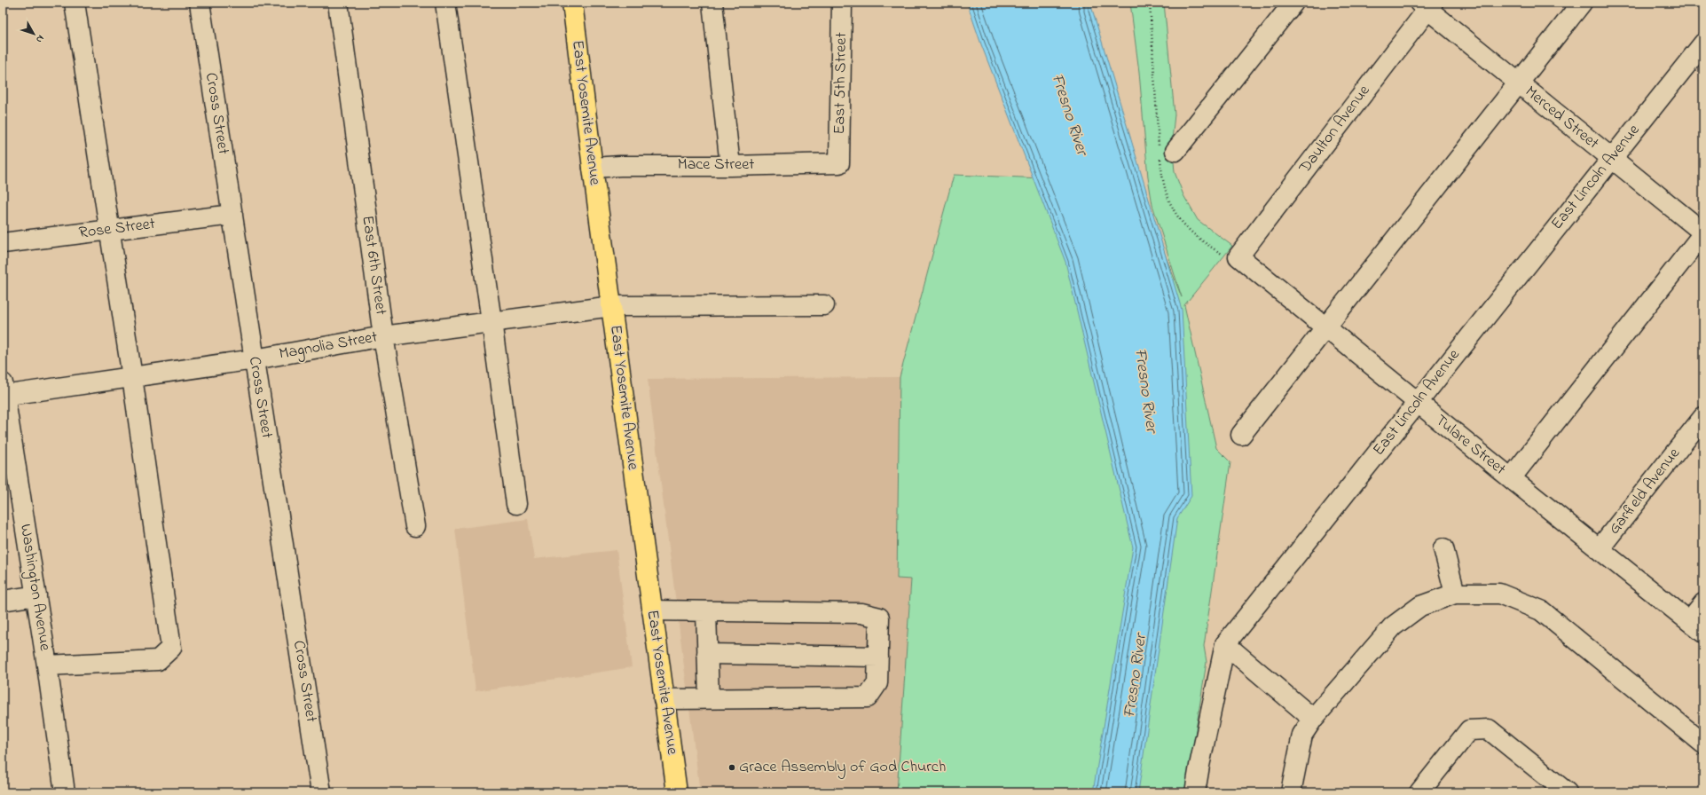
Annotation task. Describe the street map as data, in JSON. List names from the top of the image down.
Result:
{
  "streets": {
    "main road": ["East Yosemite Avenue"],
    "street": [
      "East 5th Street",
      "Cross Street",
      "Merced Street",
      "Daulton Avenue",
      "Mace Street",
      "East Lincoln Avenue",
      "Rose Street",
      "East 6th Street",
      "Magnolia Street",
      "Tulare Street",
      "Garfield Avenue",
      "Washington Avenue"
    ]
  },
  "crossings": [
    ["East 5th Street", "Mace Street"],
    ["East Yosemite Avenue", "Mace Street"],
    ["East Yosemite Avenue", "Magnolia Street"],
    ["Cross Street", "Rose Street"],
    ["Cross Street", "Magnolia Street"],
    ["Merced Street", "Daulton Avenue"],
    ["Merced Street", "East Lincoln Avenue"],
    ["Daulton Avenue", "Tulare Street"],
    ["East Lincoln Avenue", "Tulare Street"],
    ["East 6th Street", "Magnolia Street"],
    ["Magnolia Street", "Washington Avenue"],
    ["Tulare Street", "Garfield Avenue"]
  ],
  "water": ["Fresno River"],
  "places": ["Grace Assembly of God Church"],
  "north": "bottom right"
}
